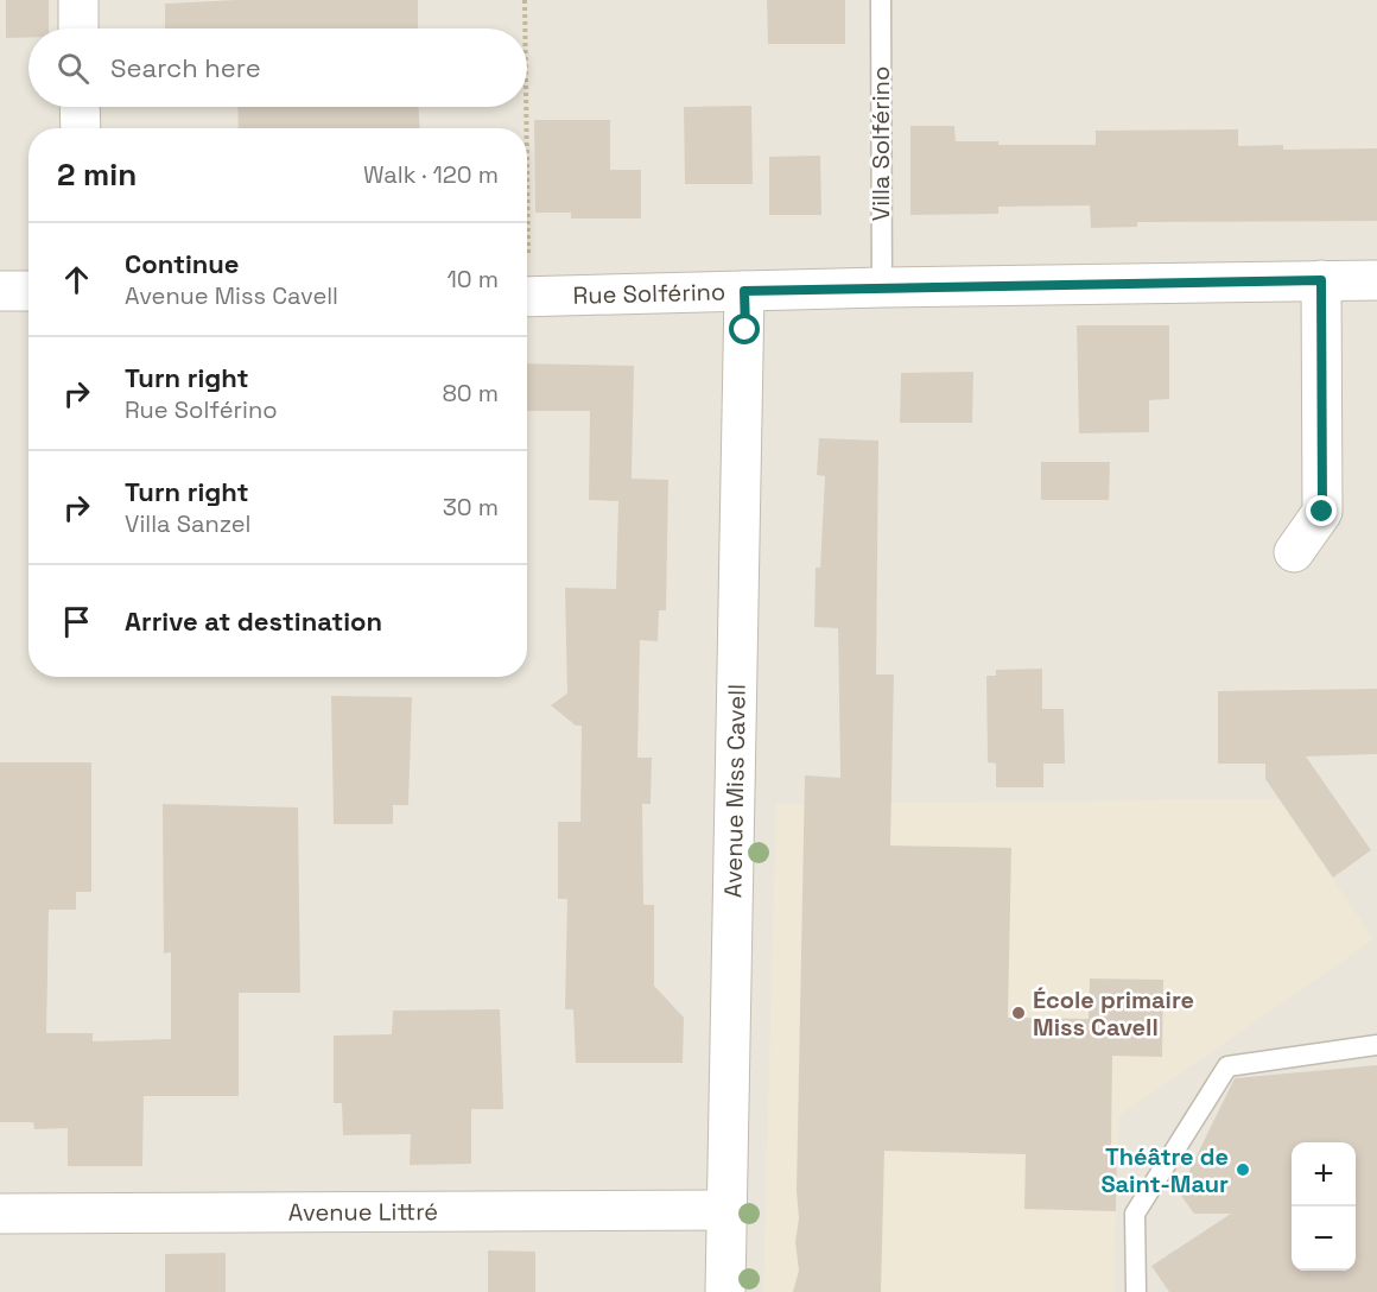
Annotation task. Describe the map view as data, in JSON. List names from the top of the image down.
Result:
{
  "streets": {
    "street": ["Rue Solférino", "Avenue Miss Cavell", "Avenue Littré"],
    "lane": ["Villa Solférino"]
  },
  "crossings": [
    ["Villa Solférino", "Rue Solférino"],
    ["Rue Solférino", "Avenue Miss Cavell"],
    ["Avenue Miss Cavell", "Avenue Littré"]
  ],
  "places": ["École primaire Miss Cavell", "Théâtre de Saint-Maur"],
  "page": {
    "search": "Search here",
    "heading": ["2 min", "Walk · 120 m"],
    "list": [
      ["Continue", "Avenue Miss Cavell", "10 m"],
      ["Turn right", "Rue Solférino", "80 m"],
      ["Turn right", "Villa Sanzel", "30 m"],
      "Arrive at destination"
    ],
    "map_buttons": ["+", "−"]
  }
}
